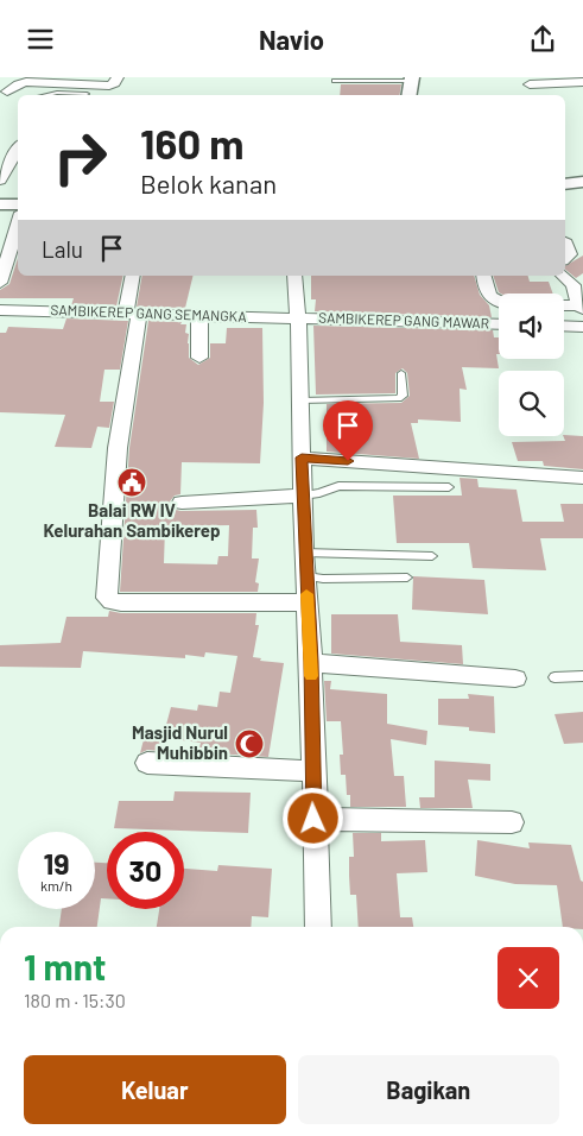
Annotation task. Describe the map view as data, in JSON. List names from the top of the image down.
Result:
{
  "streets": {
    "street": ["SAMBIKEREP GANG SEMANGKA", "SAMBIKEREP GANG MAWAR"]
  },
  "crossings": [
    ["SAMBIKEREP GANG SEMANGKA", "SAMBIKEREP GANG MAWAR"]
  ],
  "places": {
    "public building": ["Balai RW IV Kelurahan Sambikerep"],
    "mosque": ["Masjid Nurul Muhibbin"]
  },
  "page": {
    "header": "Navio",
    "turn": ["160 m", "Belok kanan"],
    "then": "Lalu",
    "speed": "19 km/h",
    "limit": "30",
    "heading": ["1 mnt", "180 m · 15:30"],
    "buttons": ["Keluar", "Bagikan"]
  }
}
